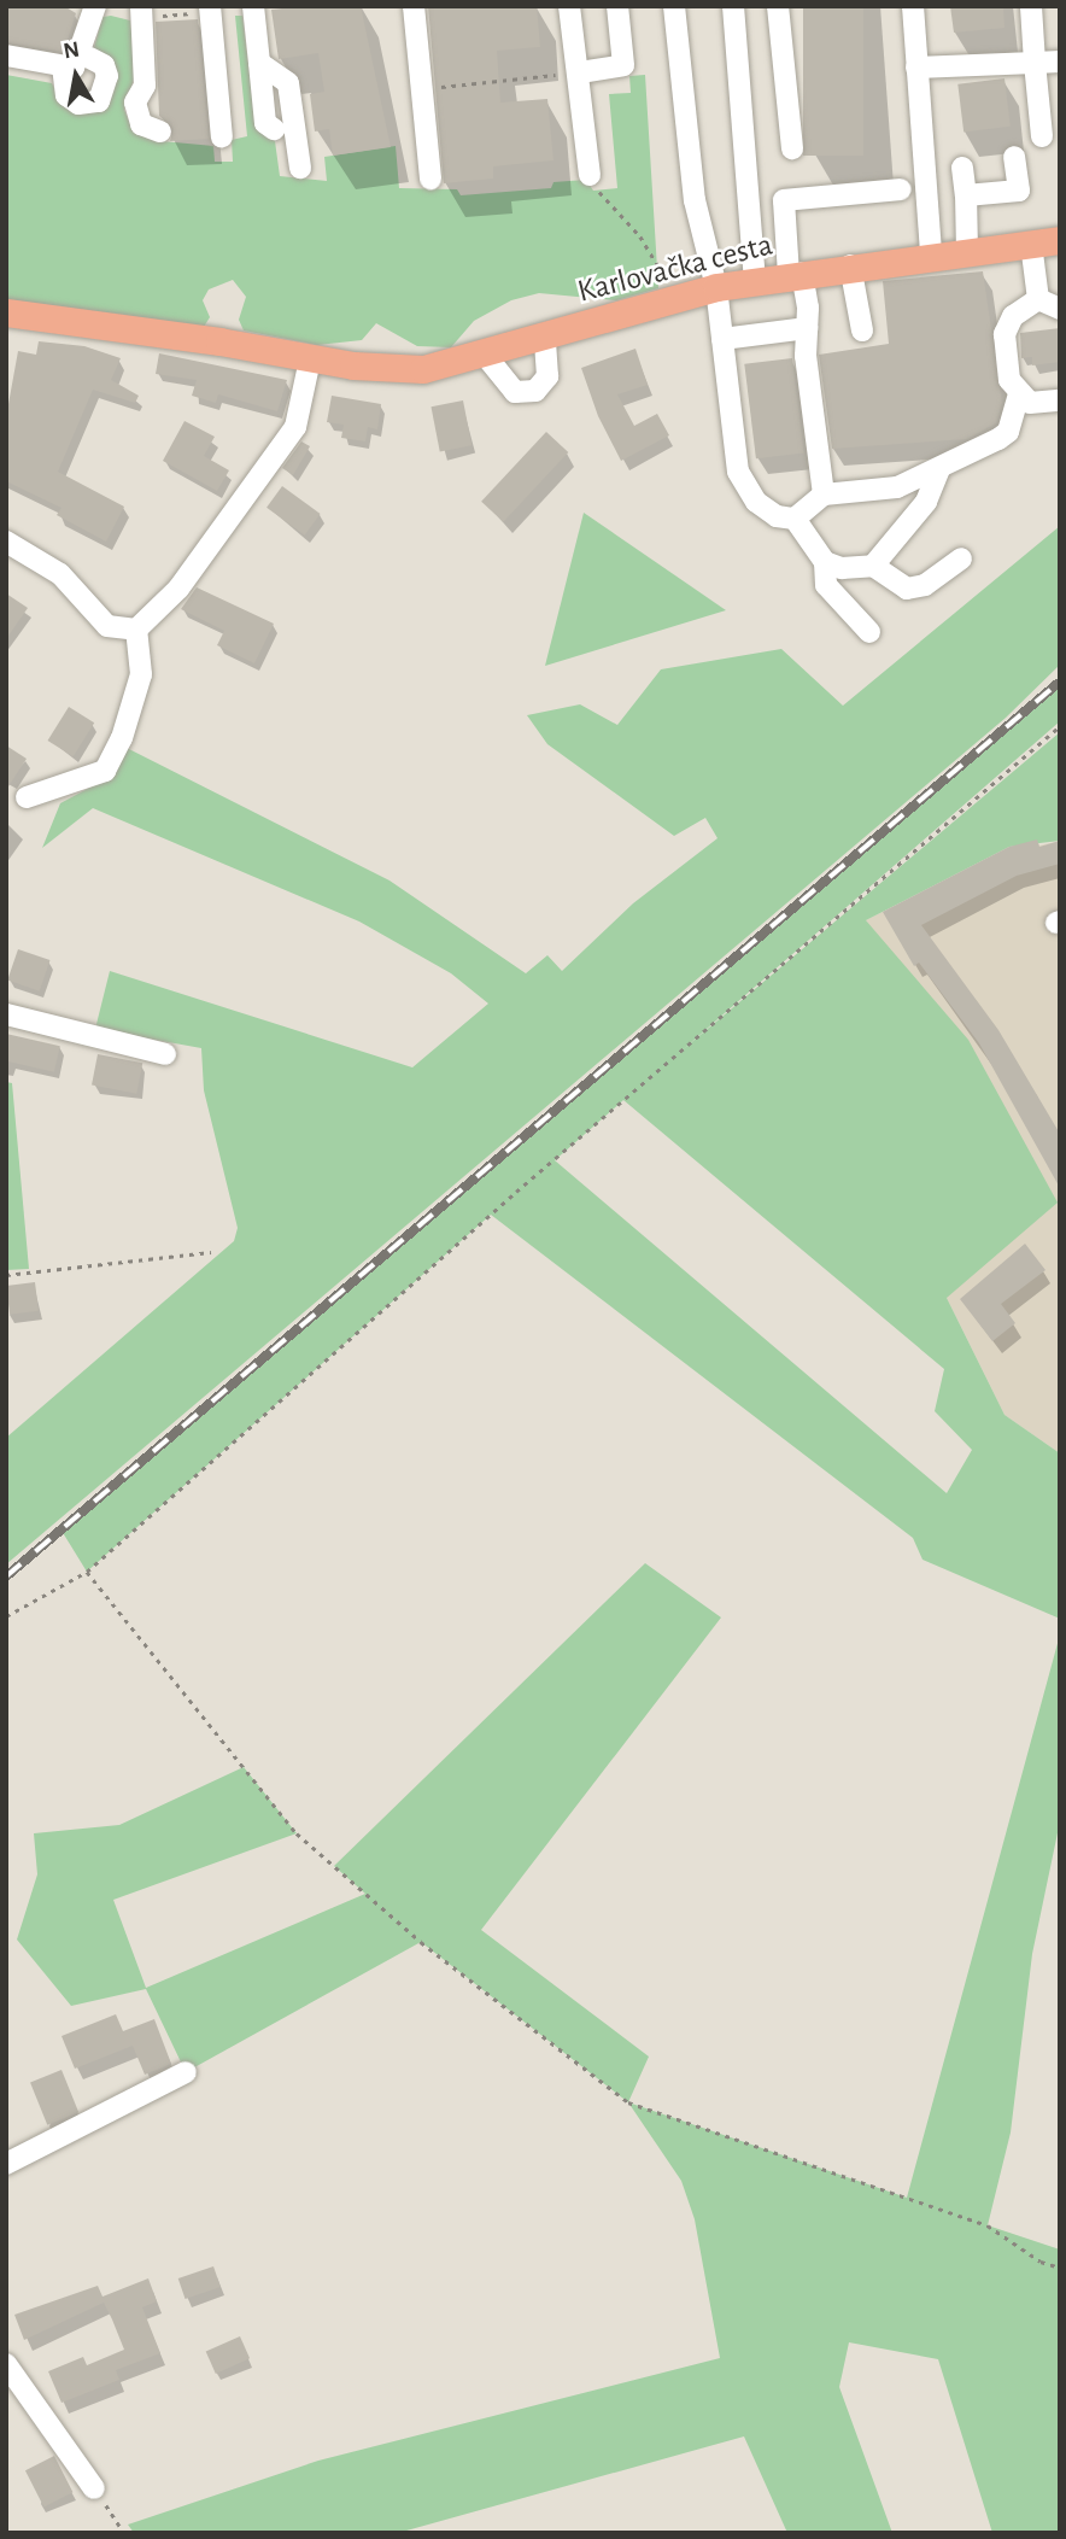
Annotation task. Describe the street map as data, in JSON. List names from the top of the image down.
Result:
{
  "streets": {
    "main road": ["Karlovačka cesta"]
  },
  "north": "top"
}
